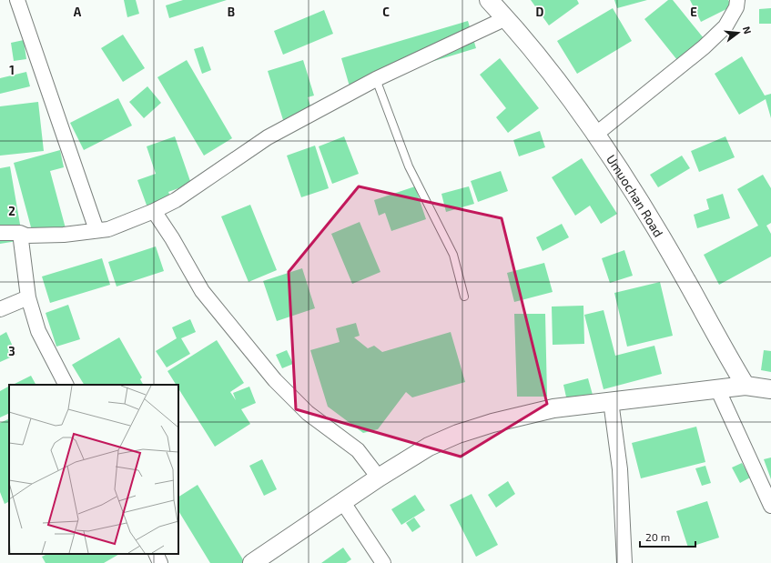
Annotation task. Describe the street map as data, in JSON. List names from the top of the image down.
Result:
{
  "streets": {
    "street": ["Umuochan Road"]
  },
  "scale_bar": "20 m",
  "north": "right",
  "grid": {
    "columns": [
      "A",
      "B",
      "C",
      "D",
      "E"
    ],
    "rows": ["1", "2", "3"]
  }
}
